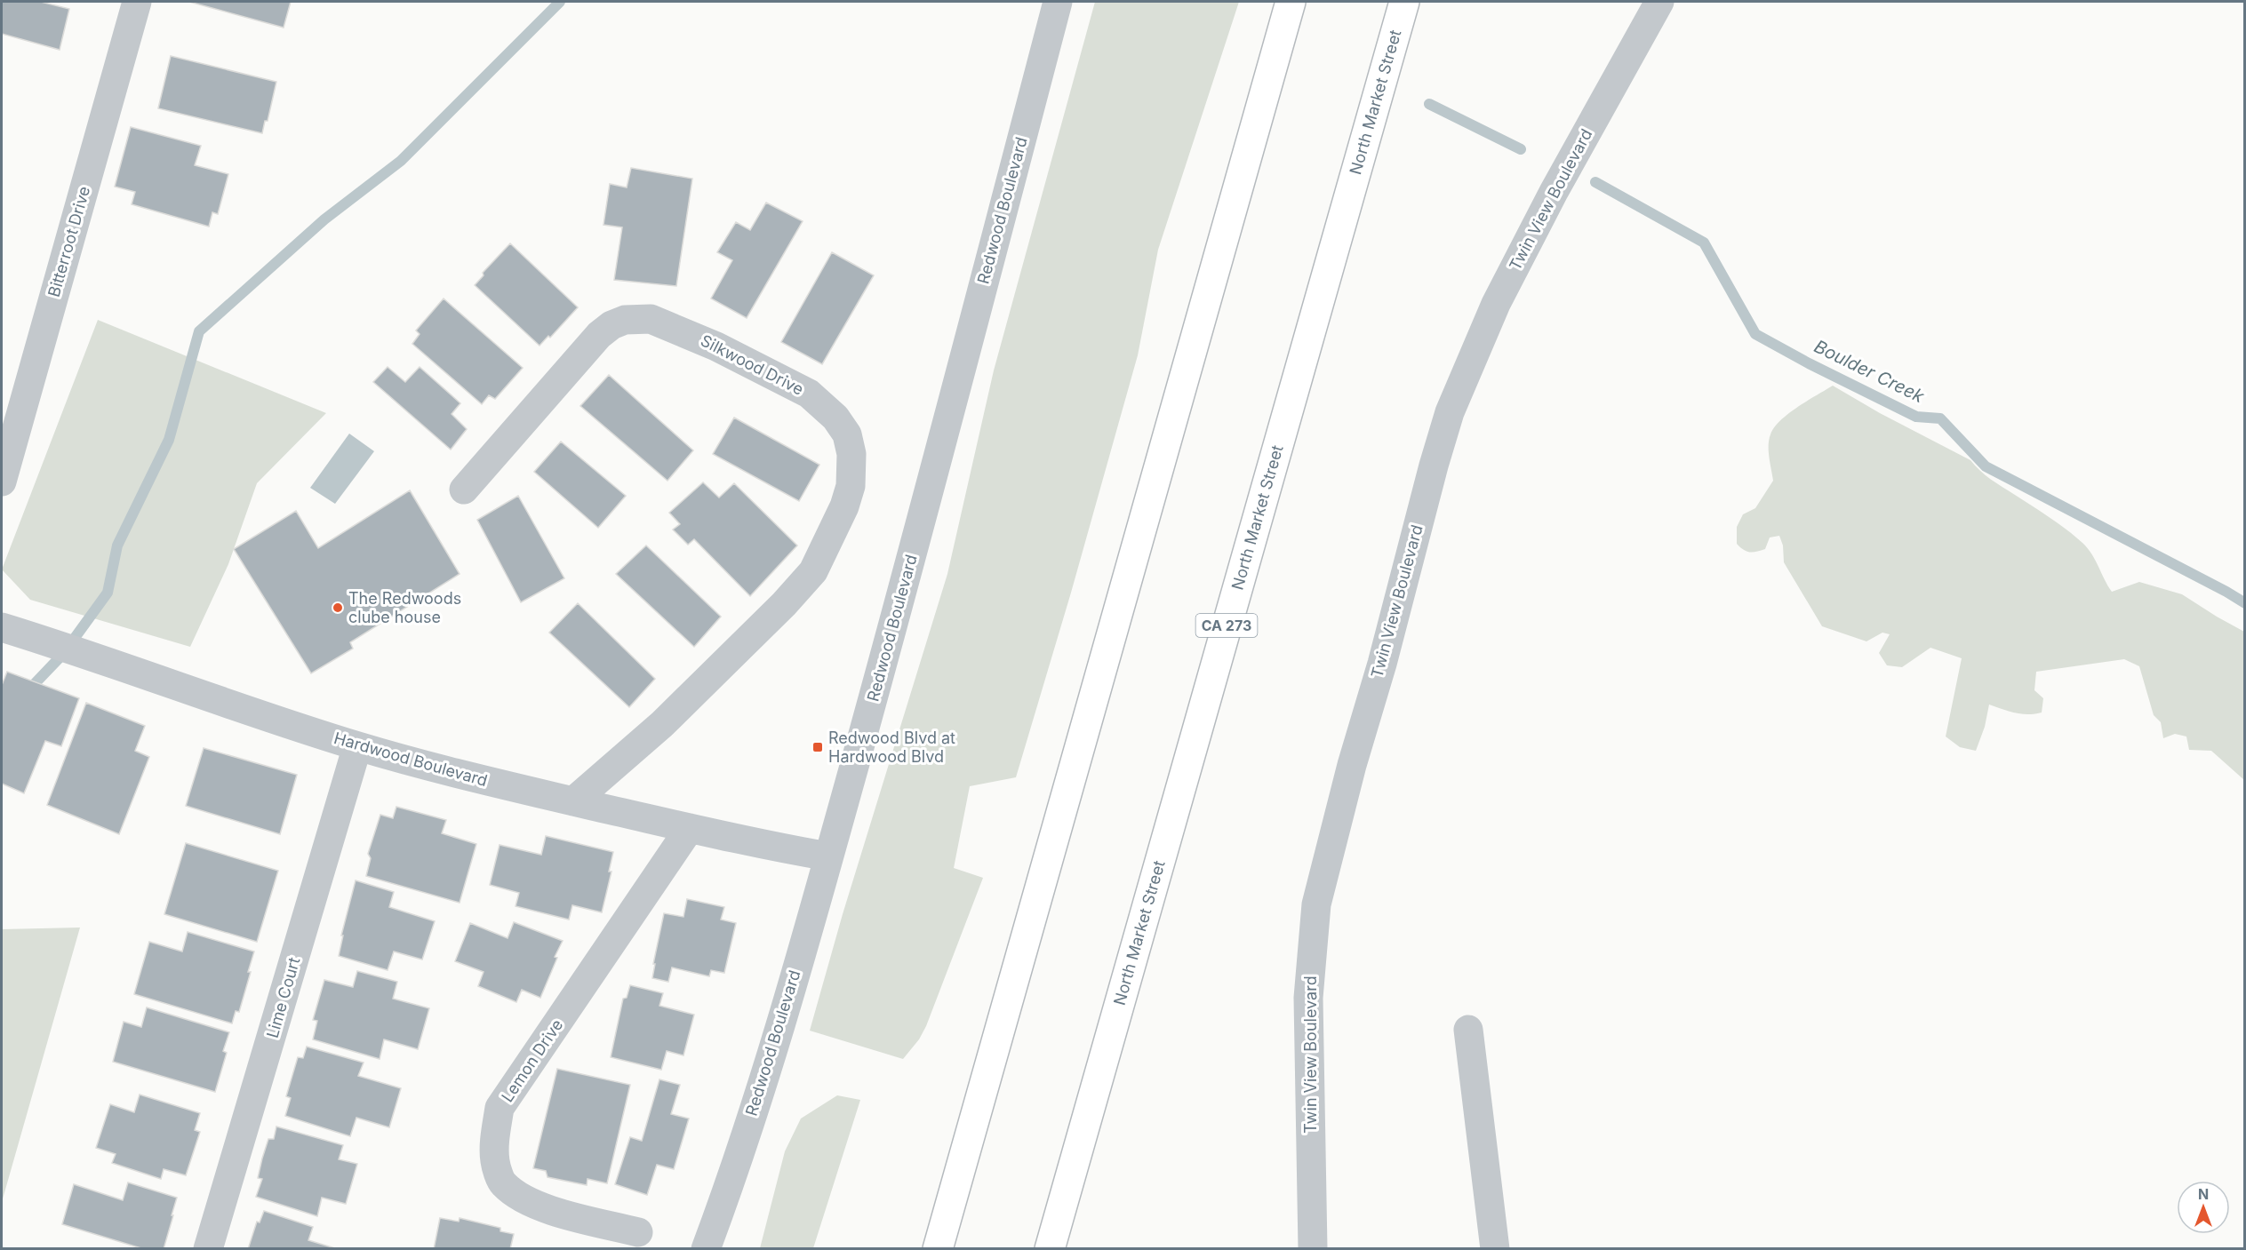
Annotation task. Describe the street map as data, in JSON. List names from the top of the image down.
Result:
{
  "streets": {
    "main road": ["North Market Street", "CA 273"],
    "street": [
      "Twin View Boulevard",
      "Redwood Boulevard",
      "Bitterroot Drive",
      "Silkwood Drive",
      "Hardwood Boulevard",
      "Lime Court",
      "Lemon Drive"
    ]
  },
  "crossings": [
    ["Redwood Boulevard", "Hardwood Boulevard"],
    ["Silkwood Drive", "Hardwood Boulevard"],
    ["Hardwood Boulevard", "Lime Court"],
    ["Hardwood Boulevard", "Lemon Drive"]
  ],
  "water": ["Boulder Creek"],
  "places": {
    "other": ["The Redwoods clube house"],
    "transit": ["Redwood Blvd at Hardwood Blvd"]
  },
  "north": "top"
}
